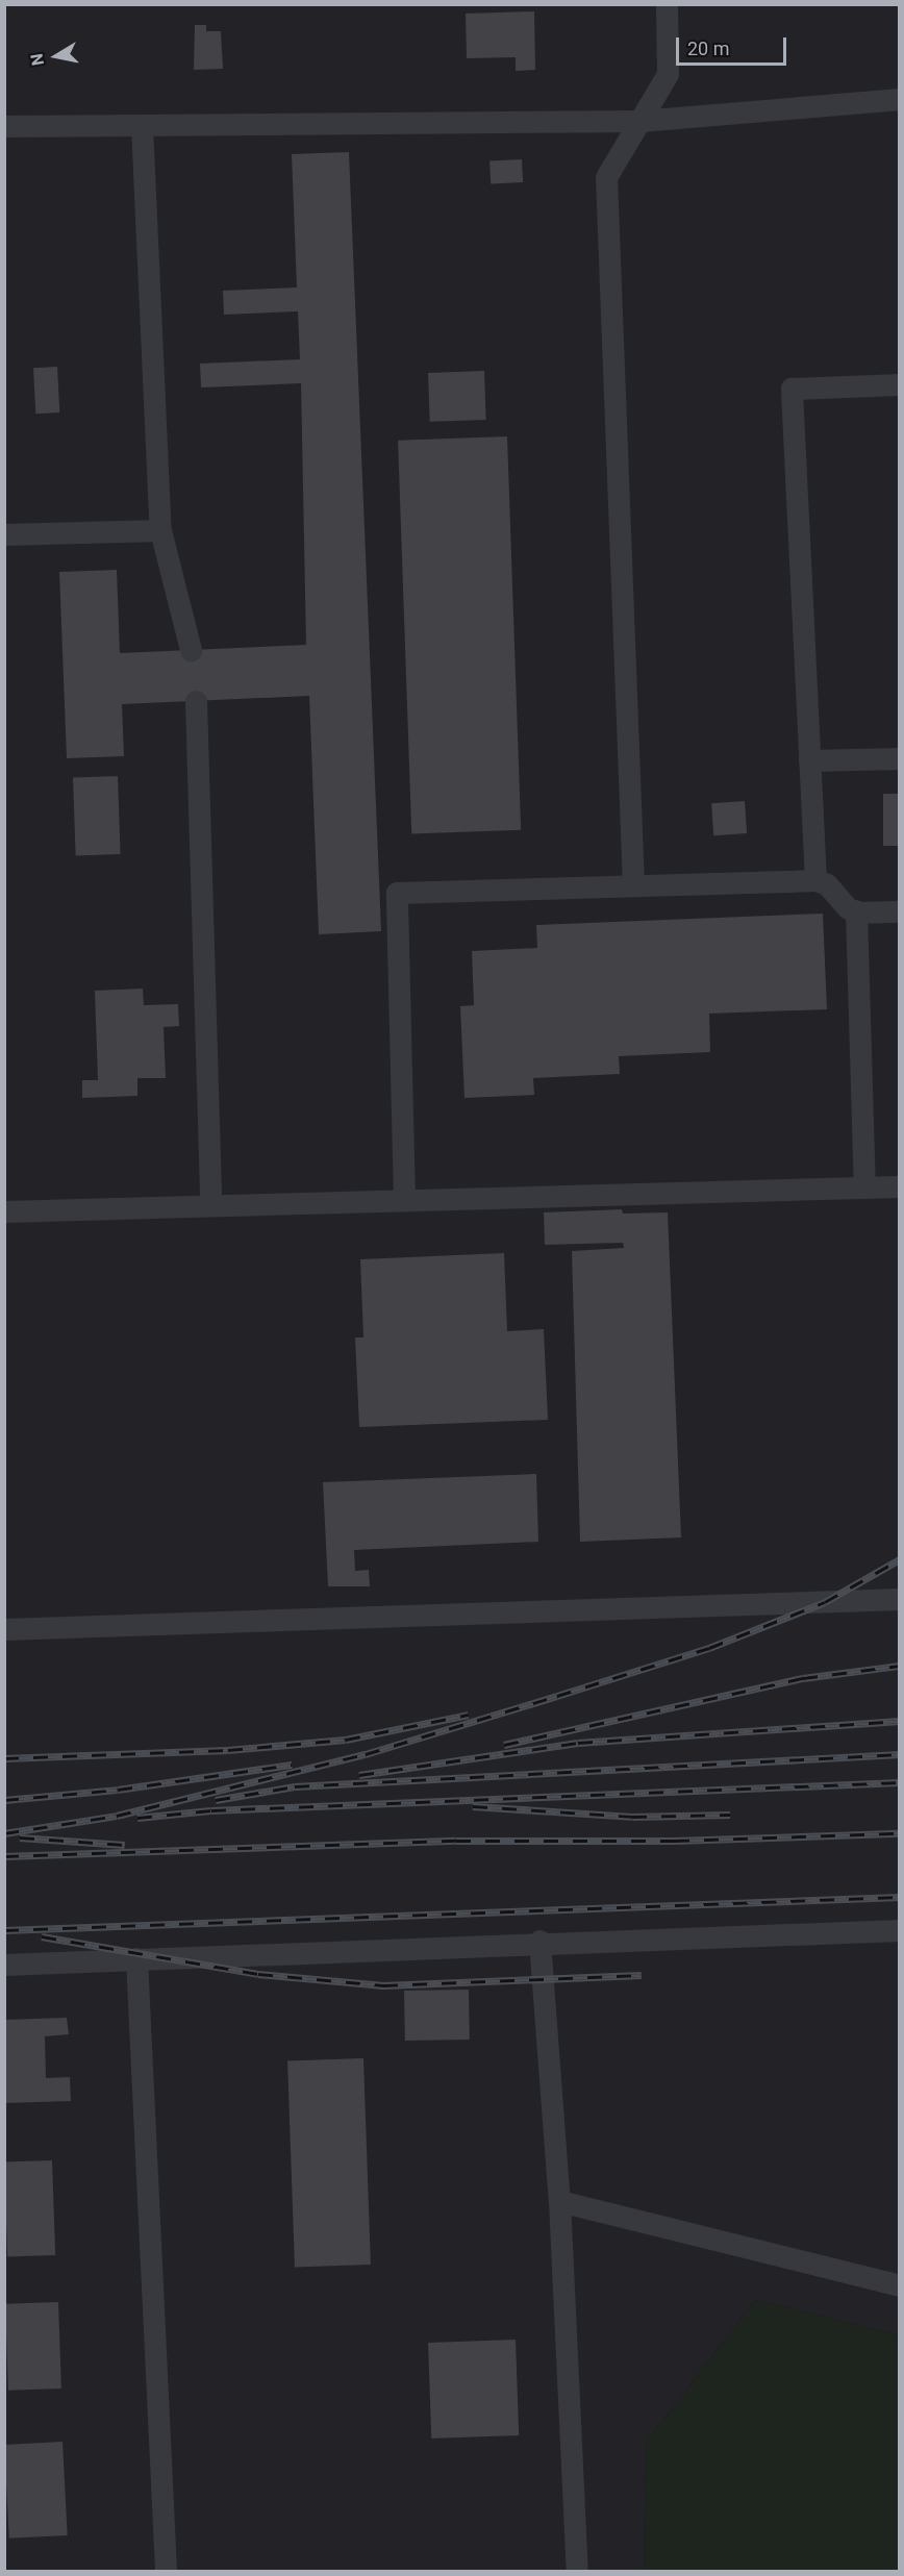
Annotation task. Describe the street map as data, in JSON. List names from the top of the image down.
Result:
{
  "scale_bar": "20 m",
  "north": "left"
}
